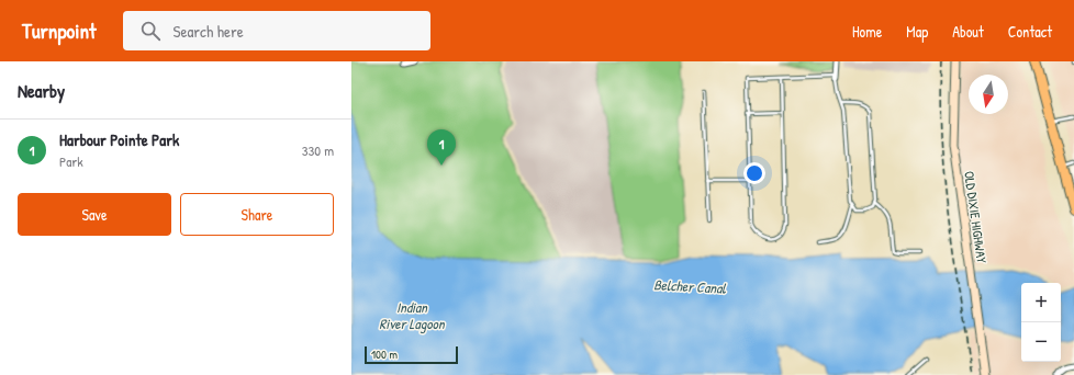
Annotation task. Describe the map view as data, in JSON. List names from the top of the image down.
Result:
{
  "streets": {
    "street": ["OLD DIXIE HIGHWAY"]
  },
  "water": ["Belcher Canal", "Indian River Lagoon"],
  "scale_bar": "100 m",
  "north": "bottom",
  "page": {
    "header": "Turnpoint",
    "search": "Search here",
    "nav": [
      "Home",
      "Map",
      "About",
      "Contact"
    ],
    "heading": "Nearby",
    "list": [
      {
        "mark": "1",
        "name": "Harbour Pointe Park",
        "note": "Park",
        "value": "330 m"
      }
    ],
    "pins": "1",
    "buttons": ["Save", "Share"],
    "map_buttons": ["+", "−"],
    "scale": "100 m"
  }
}
